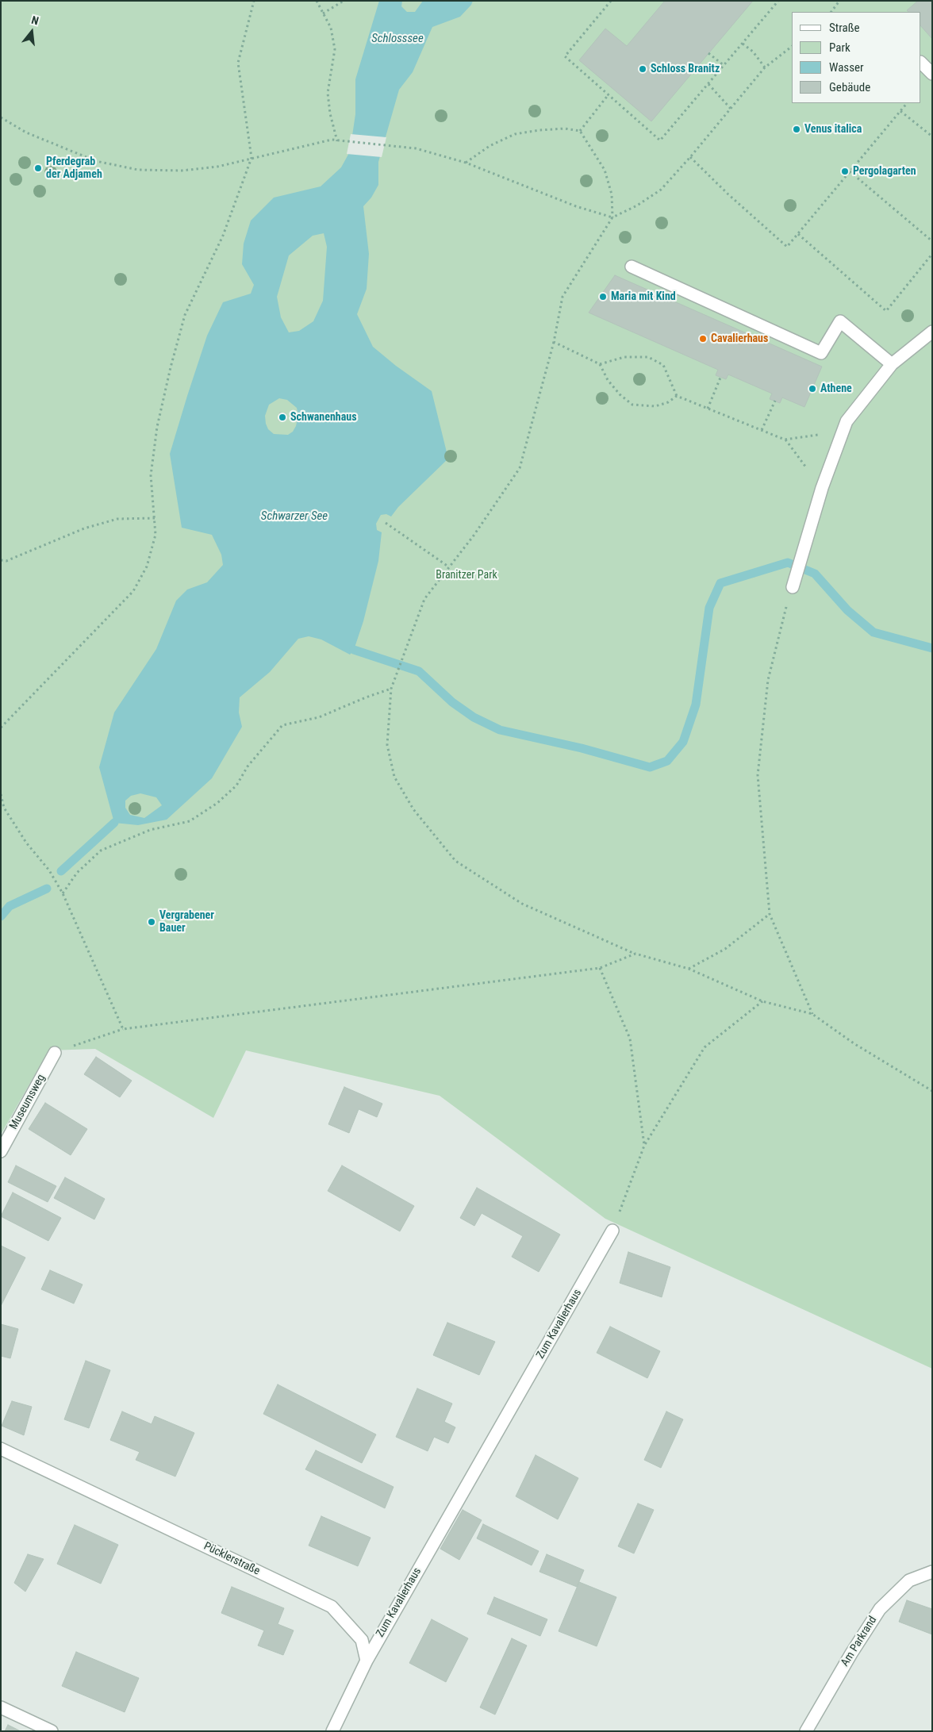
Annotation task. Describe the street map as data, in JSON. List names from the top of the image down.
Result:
{
  "streets": {
    "street": [
      "Museumsweg",
      "Zum Kavalierhaus",
      "Pücklerstraße",
      "Am Parkrand"
    ]
  },
  "crossings": [
    ["Zum Kavalierhaus", "Pücklerstraße"]
  ],
  "water": ["Schlosssee", "Schwarzer See"],
  "parks": ["Branitzer Park"],
  "places": [
    "Schloss Branitz",
    "Venus italica",
    "Pferdegrab der Adjameh",
    "Pergolagarten",
    "Maria mit Kind",
    "Cavalierhaus",
    "Athene",
    "Schwanenhaus",
    "Vergrabener Bauer"
  ],
  "legend": [
    "Straße",
    "Park",
    "Wasser",
    "Gebäude"
  ],
  "north": "top"
}
